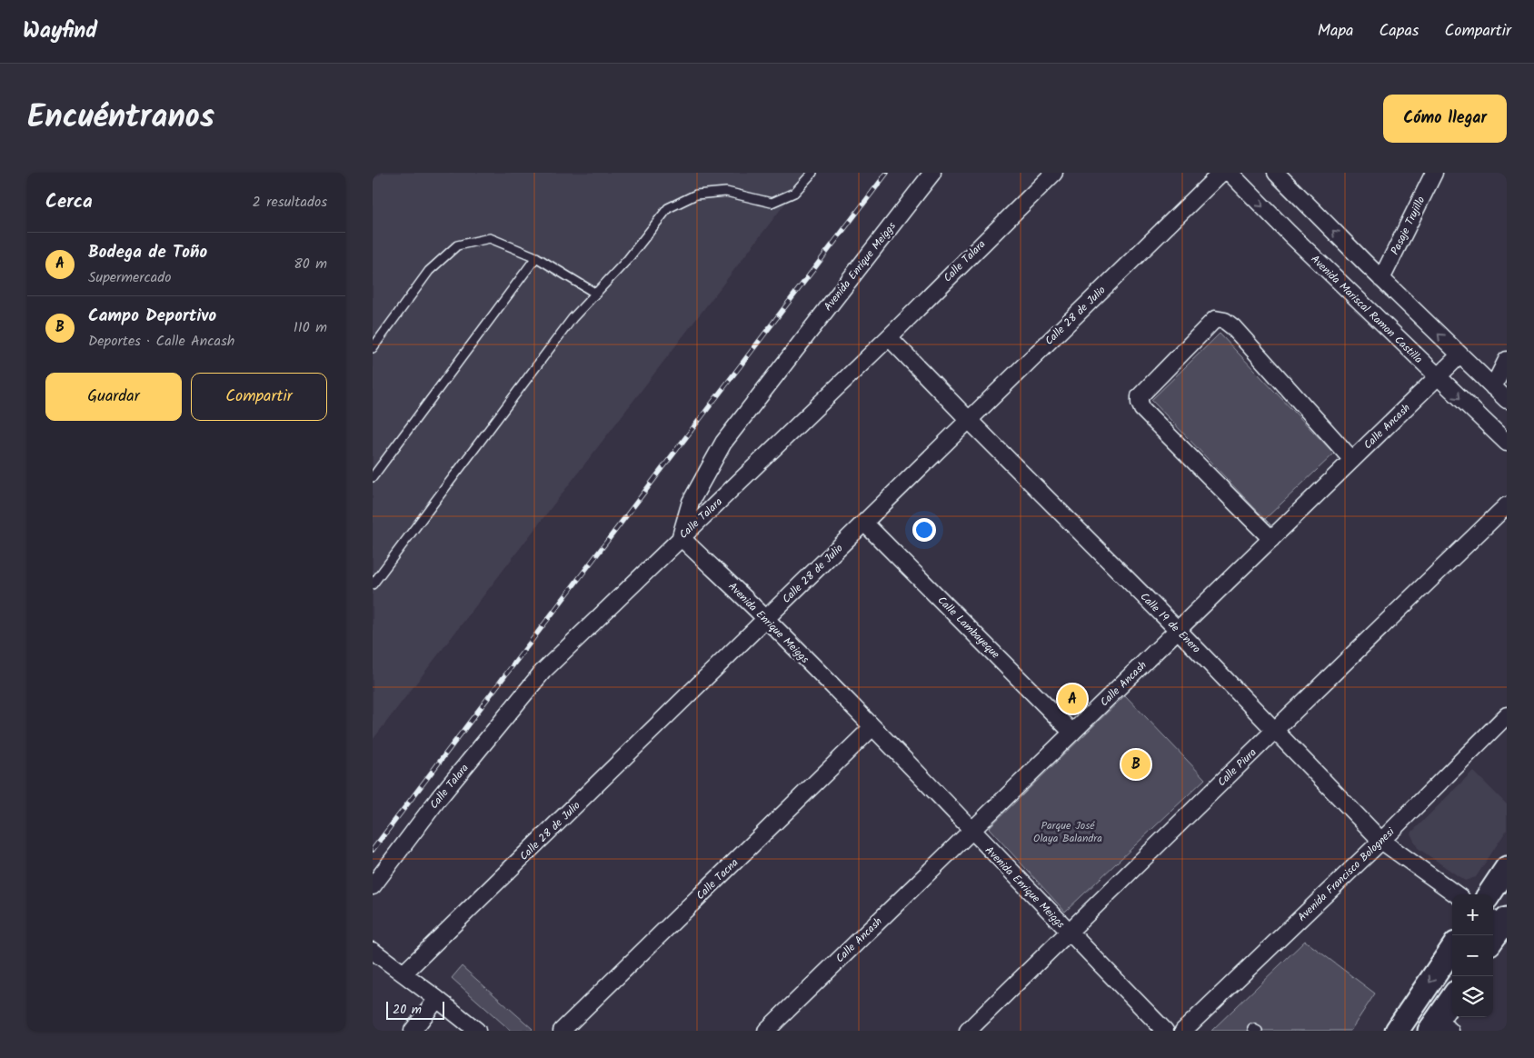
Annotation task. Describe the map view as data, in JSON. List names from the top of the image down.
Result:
{
  "streets": {
    "street": [
      "Pasaje Trujillo",
      "Calle Talara",
      "Avenida Enrique Meiggs",
      "Avenida Mariscal Ramon Castilla",
      "Calle 28 de Julio",
      "Calle Ancash",
      "Calle 19 de Enero",
      "Calle Lambayeque",
      "Calle Piura",
      "Avenida Francisco Bolognesi",
      "Calle Tacna"
    ]
  },
  "crossings": [
    ["Calle Talara", "Avenida Enrique Meiggs"],
    ["Calle Talara", "Calle 19 de Enero"],
    ["Avenida Enrique Meiggs", "Calle 28 de Julio"],
    ["Avenida Enrique Meiggs", "Calle Ancash"],
    ["Avenida Enrique Meiggs", "Calle Piura"],
    ["Avenida Enrique Meiggs", "Calle Tacna"],
    ["Avenida Mariscal Ramon Castilla", "Calle Ancash"],
    ["Calle 28 de Julio", "Calle 19 de Enero"],
    ["Calle 28 de Julio", "Calle Lambayeque"],
    ["Calle Ancash", "Calle 19 de Enero"],
    ["Calle Ancash", "Calle Lambayeque"],
    ["Calle 19 de Enero", "Calle Piura"],
    ["Calle 19 de Enero", "Avenida Francisco Bolognesi"]
  ],
  "parks": ["Parque José Olaya Balandra"],
  "scale_bar": "20 m",
  "page": {
    "header": "Wayfind",
    "nav": ["Mapa", "Capas", "Compartir"],
    "title": "Encuéntranos",
    "buttons": [
      "Cómo llegar",
      ["Guardar", "Compartir"]
    ],
    "heading": ["Cerca", "2 resultados"],
    "list": [
      {
        "mark": "A",
        "name": "Bodega de Toño",
        "note": "Supermercado",
        "value": "80 m"
      },
      {
        "mark": "B",
        "name": "Campo Deportivo",
        "note": "Deportes · Calle Ancash",
        "value": "110 m"
      }
    ],
    "pins": ["A", "B"],
    "map_buttons": ["+", "−"],
    "scale": "20 m"
  }
}
